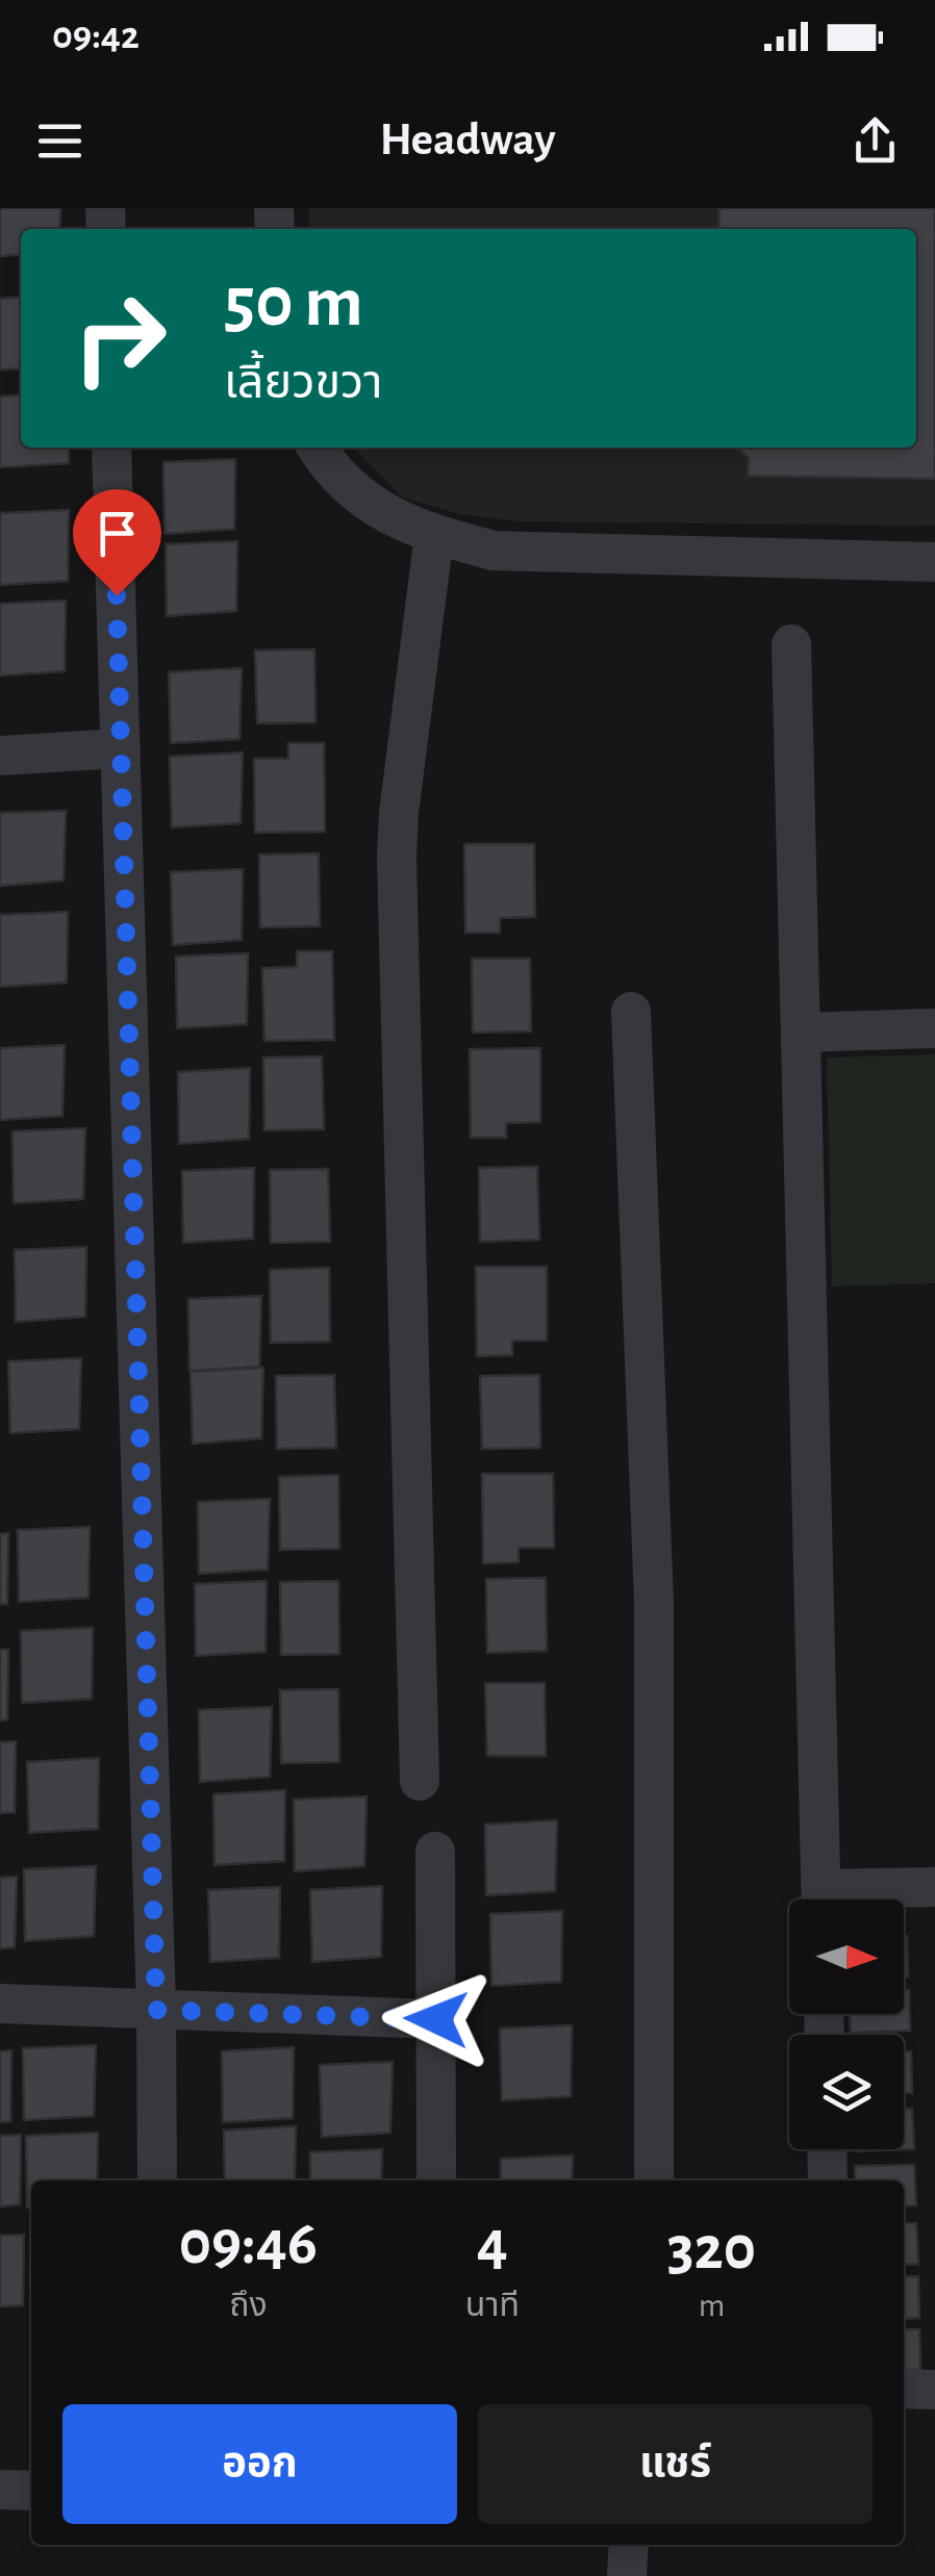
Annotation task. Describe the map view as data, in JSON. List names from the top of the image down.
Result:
{
  "north": "right",
  "page": {
    "status": "09:42",
    "header": "Headway",
    "turn": ["50 m", "เลี้ยวขวา"],
    "eta": [
      "09:46",
      "ถึง",
      "4",
      "นาที",
      "320",
      "m"
    ],
    "buttons": ["ออก", "แชร์"]
  }
}
